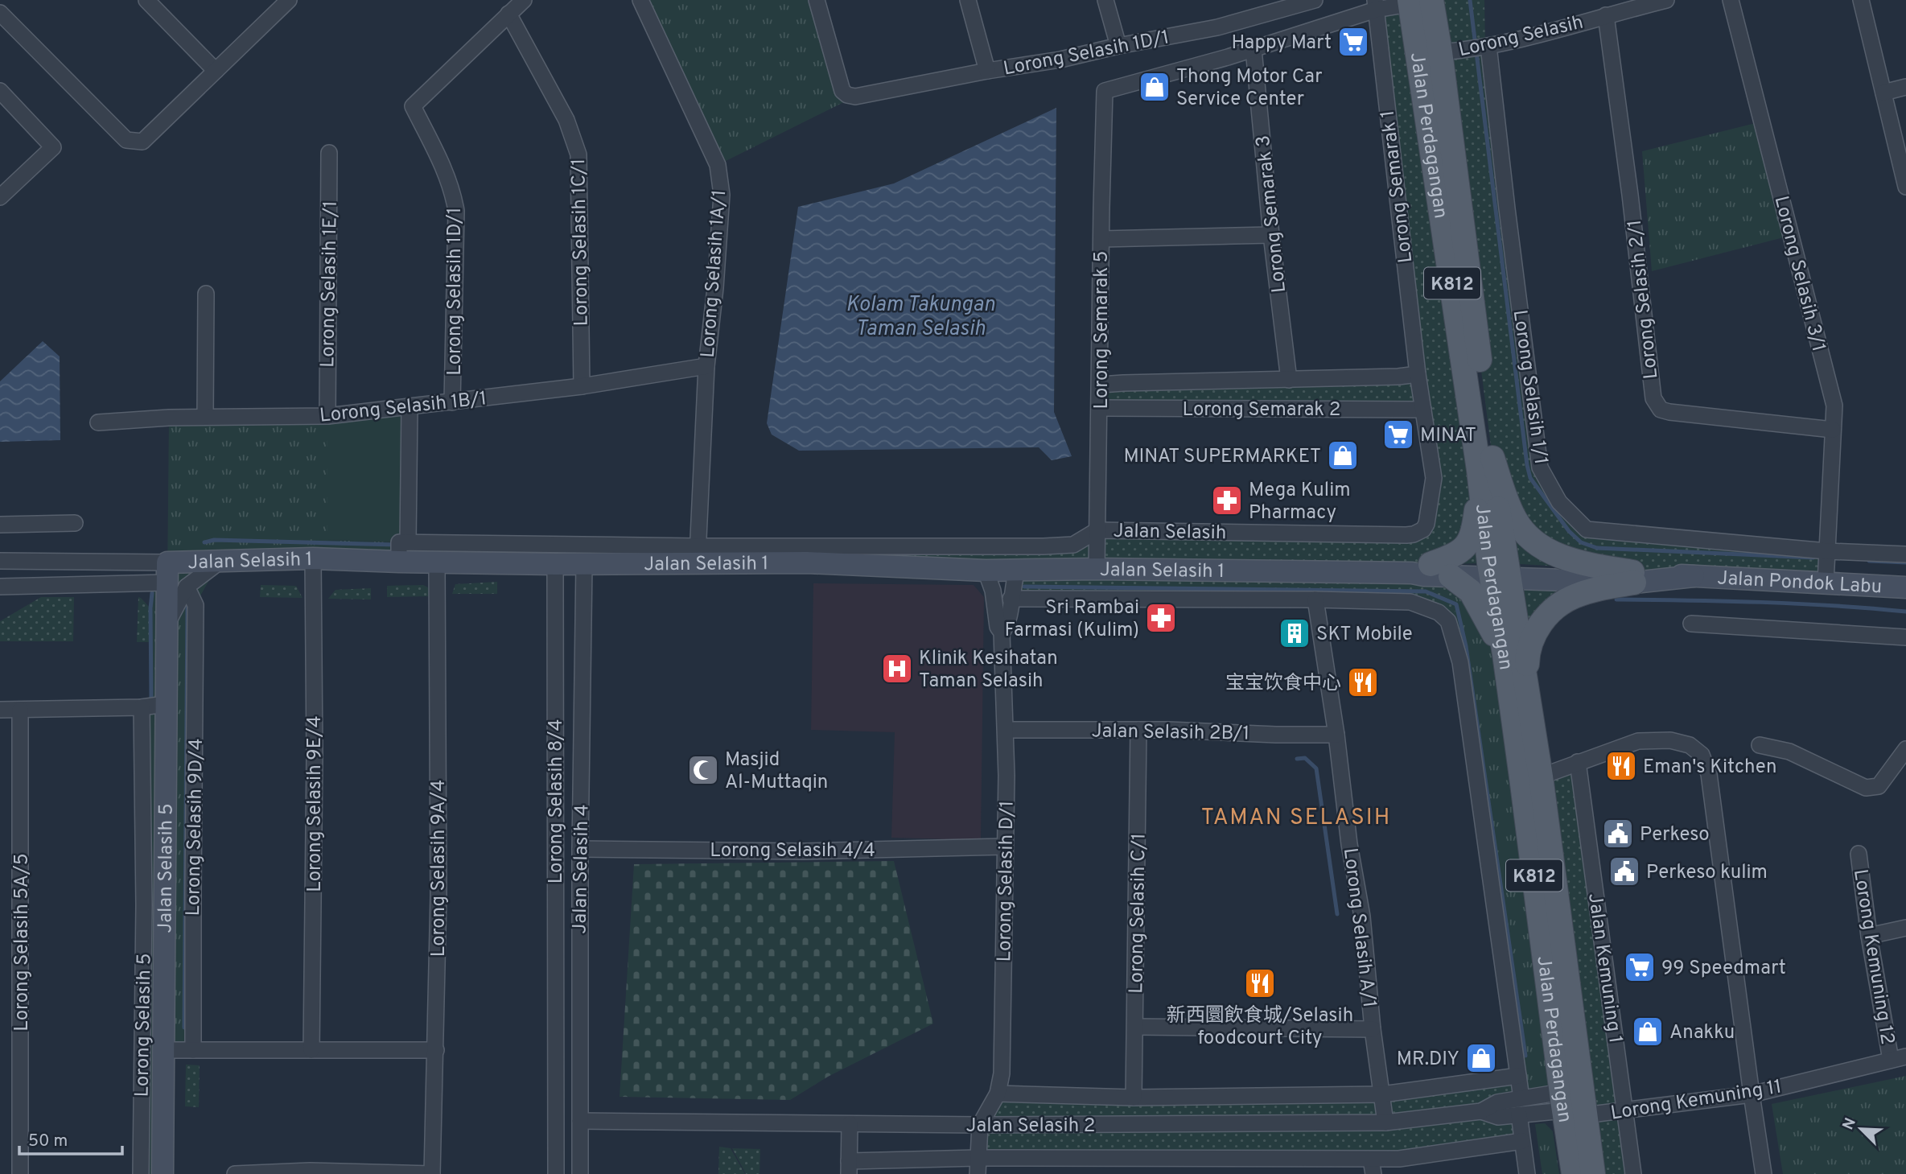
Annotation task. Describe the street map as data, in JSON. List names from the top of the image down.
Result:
{
  "streets": {
    "main road": ["Jalan Perdagangan", "K812"],
    "street": [
      "Lorong Selasih",
      "Lorong Selasih 1D/1",
      "Lorong Semarak 1",
      "Lorong Semarak 3",
      "Lorong Selasih 1C/1",
      "Lorong Selasih 1A/1",
      "Lorong Selasih 3/1",
      "Lorong Selasih 1E/1",
      "Lorong Selasih 2/1",
      "Lorong Semarak 5",
      "Lorong Selasih 1/1",
      "Lorong Selasih 1B/1",
      "Lorong Semarak 2",
      "Jalan Selasih",
      "Jalan Selasih 1",
      "Jalan Pondok Labu",
      "Jalan Selasih 2B/1",
      "Lorong Selasih 8/4",
      "Lorong Selasih 9E/4",
      "Lorong Selasih 9D/4",
      "Lorong Selasih 4/4",
      "Jalan Selasih 5",
      "Lorong Selasih 9A/4",
      "Jalan Selasih 4",
      "Lorong Selasih D/1",
      "Lorong Selasih C/1",
      "Lorong Selasih A/1",
      "Lorong Selasih 5A/5",
      "Lorong Kemuning 12",
      "Jalan Kemuning 1",
      "Lorong Selasih 5",
      "Lorong Kemuning 11",
      "Jalan Selasih 2"
    ]
  },
  "crossings": [
    ["Lorong Selasih", "Jalan Perdagangan"],
    ["Lorong Selasih", "Lorong Selasih 2/1"],
    ["Lorong Selasih", "Lorong Selasih 1/1"],
    ["Lorong Selasih 1D/1", "Lorong Selasih 1C/1"],
    ["Lorong Selasih 1D/1", "Lorong Selasih 1B/1"],
    ["Jalan Perdagangan", "Jalan Selasih 1"],
    ["Jalan Perdagangan", "Jalan Pondok Labu"],
    ["Jalan Perdagangan", "Lorong Kemuning 11"],
    ["Lorong Semarak 1", "Lorong Semarak 2"],
    ["Lorong Semarak 1", "Jalan Selasih"],
    ["Lorong Semarak 3", "Lorong Semarak 5"],
    ["Lorong Selasih 1C/1", "Lorong Selasih 1B/1"],
    ["Lorong Selasih 1A/1", "Lorong Selasih 1B/1"],
    ["Lorong Selasih 1A/1", "Jalan Selasih"],
    ["Lorong Selasih 1A/1", "Jalan Selasih 1"],
    ["Lorong Selasih 3/1", "Lorong Selasih 2/1"],
    ["Lorong Selasih 3/1", "Lorong Selasih 1/1"],
    ["Lorong Selasih 3/1", "Jalan Pondok Labu"],
    ["Lorong Selasih 1E/1", "Lorong Selasih 1B/1"],
    ["Lorong Semarak 5", "Lorong Semarak 2"],
    ["Lorong Semarak 5", "Jalan Selasih"],
    ["Lorong Semarak 5", "Jalan Selasih 1"],
    ["Jalan Selasih", "Jalan Selasih 1"],
    ["Jalan Selasih 1", "Jalan Pondok Labu"],
    ["Jalan Selasih 1", "Lorong Selasih 8/4"],
    ["Jalan Selasih 1", "Lorong Selasih 9E/4"],
    ["Jalan Selasih 1", "Lorong Selasih 9D/4"],
    ["Jalan Selasih 1", "Jalan Selasih 5"],
    ["Jalan Selasih 1", "Lorong Selasih 9A/4"],
    ["Jalan Selasih 1", "Jalan Selasih 4"],
    ["Jalan Selasih 2B/1", "Lorong Selasih D/1"],
    ["Jalan Selasih 2B/1", "Lorong Selasih C/1"],
    ["Jalan Selasih 2B/1", "Lorong Selasih A/1"],
    ["Lorong Selasih 9D/4", "Jalan Selasih 5"],
    ["Lorong Selasih 4/4", "Jalan Selasih 4"],
    ["Lorong Selasih 4/4", "Lorong Selasih D/1"],
    ["Jalan Selasih 4", "Jalan Selasih 2"],
    ["Lorong Selasih D/1", "Jalan Selasih 2"],
    ["Lorong Selasih A/1", "Jalan Selasih 2"],
    ["Lorong Kemuning 12", "Lorong Kemuning 11"],
    ["Jalan Kemuning 1", "Lorong Kemuning 11"]
  ],
  "districts": ["TAMAN SELASIH"],
  "water": ["Kolam Takungan Taman Selasih"],
  "places": {
    "supermarket": ["Happy Mart", "MINAT", "99 Speedmart"],
    "shop": [
      "Thong Motor Car Service Center",
      "MINAT SUPERMARKET",
      "Anakku",
      "MR.DIY"
    ],
    "pharmacy": ["Mega Kulim Pharmacy", "Sri Rambai Farmasi (Kulim)"],
    "building": ["SKT Mobile"],
    "hospital": ["Klinik Kesihatan Taman Selasih"],
    "restaurant": ["宝宝饮食中心", "Eman's Kitchen", "新西圜飲食城/Selasih foodcourt City"],
    "mosque": ["Masjid Al-Muttaqin"],
    "public building": ["Perkeso", "Perkeso kulim"]
  },
  "scale_bar": "50 m",
  "north": "top left"
}
